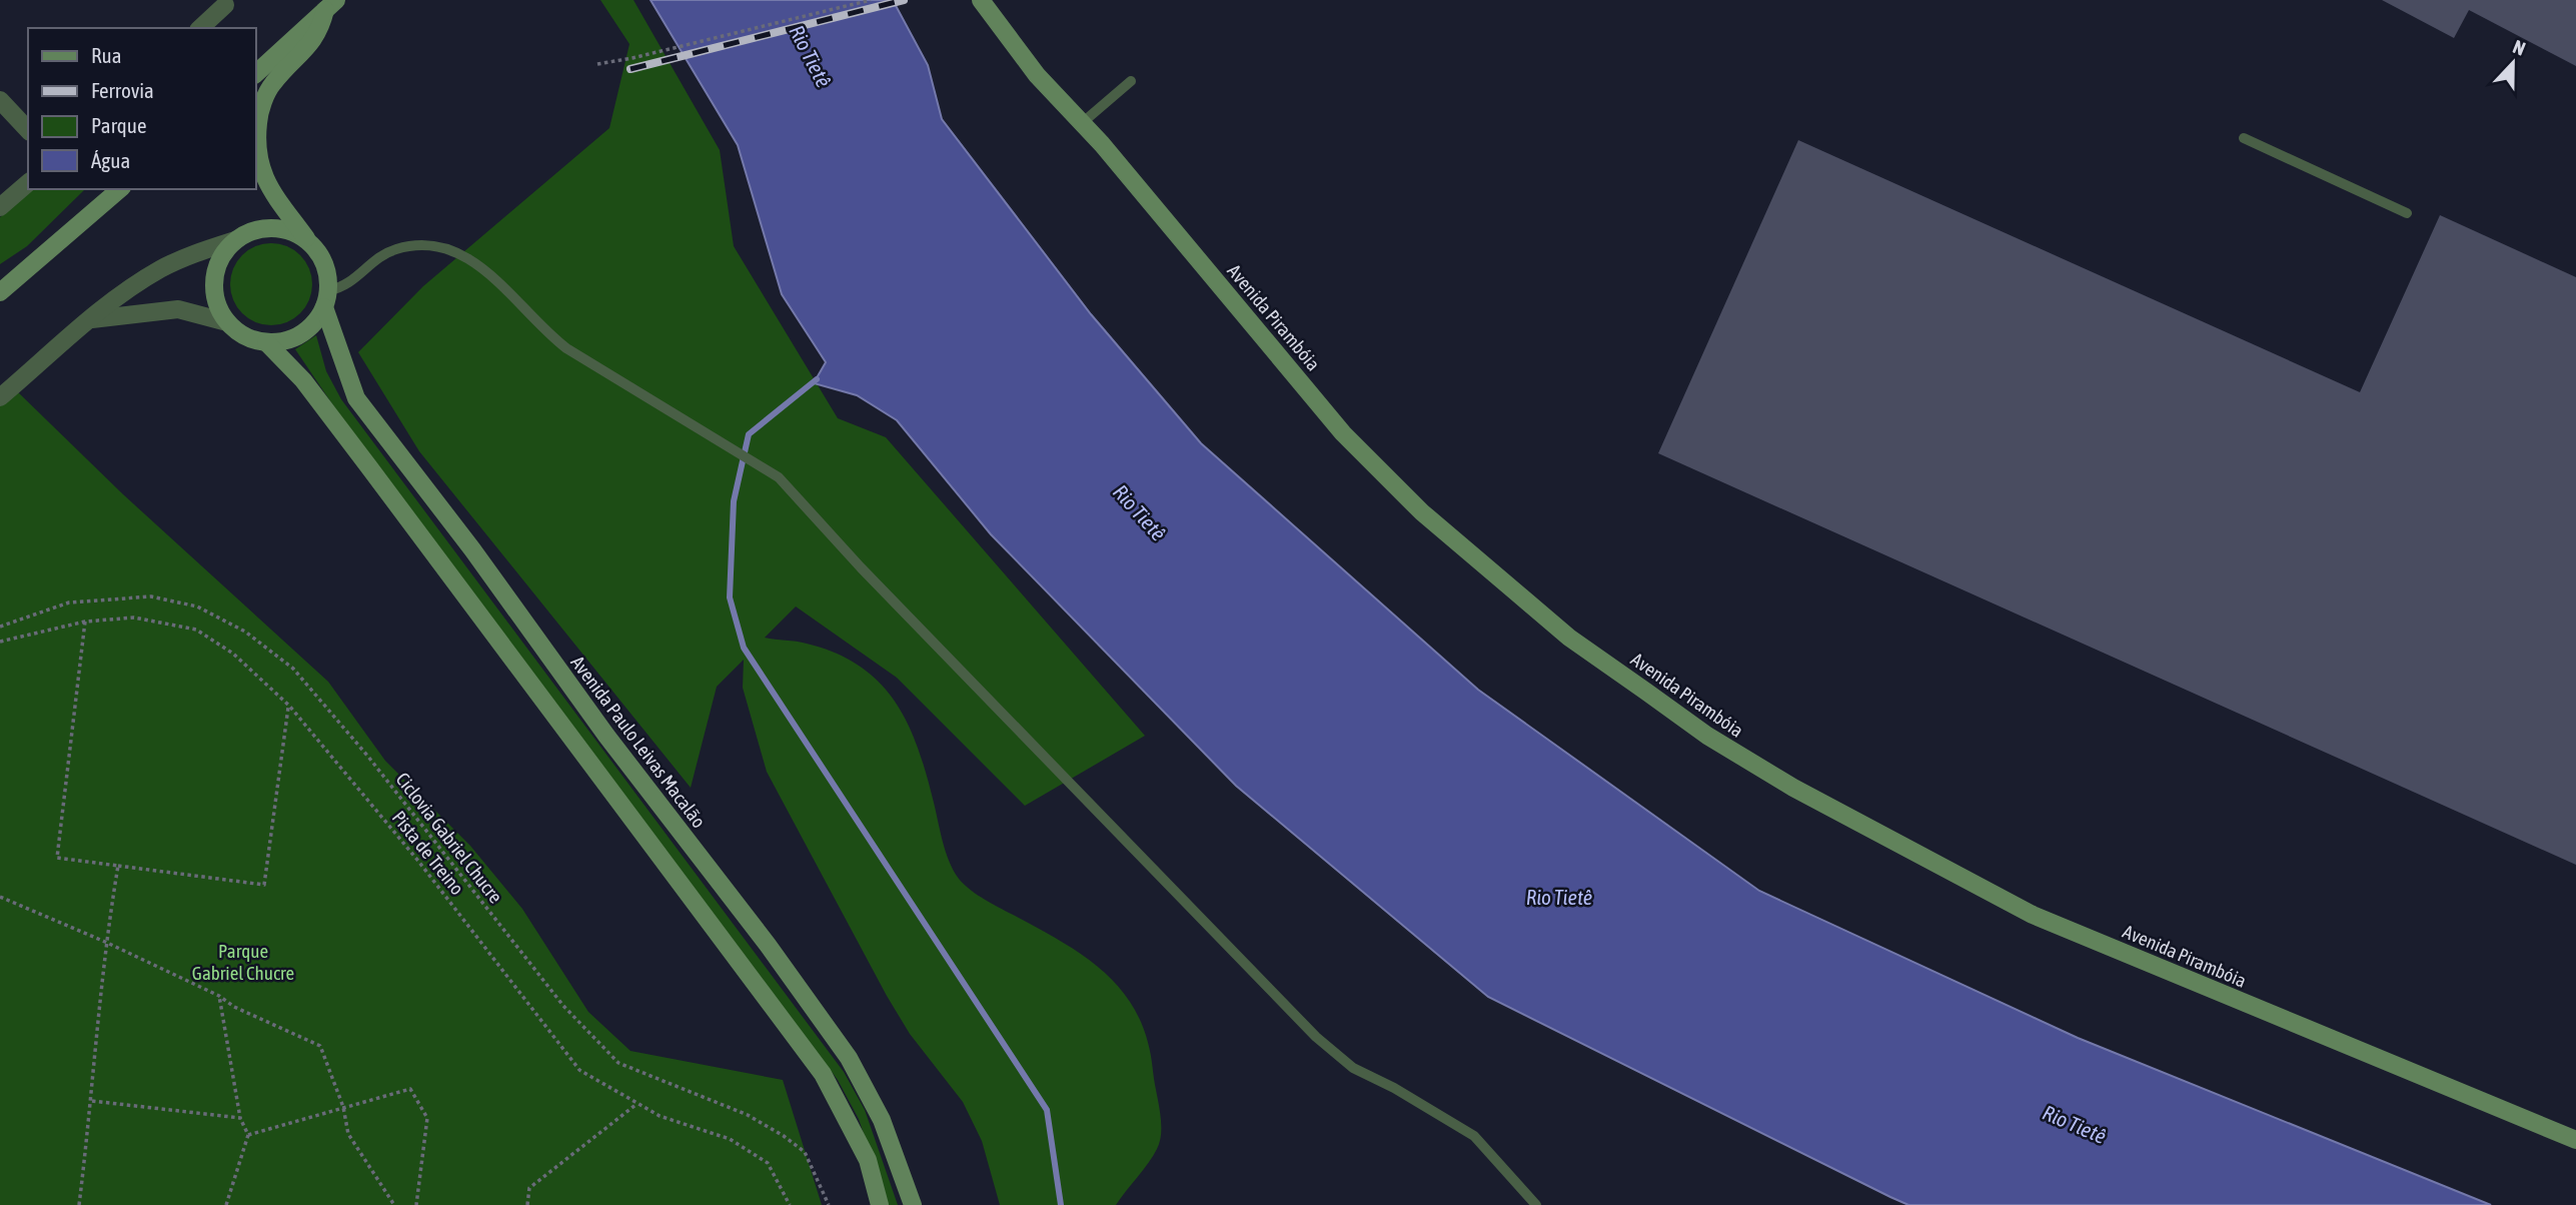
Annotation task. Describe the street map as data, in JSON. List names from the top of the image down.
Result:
{
  "streets": {
    "main road": ["Avenida Pirambóia", "Avenida Paulo Leivas Macalão"],
    "path": ["Ciclovia Gabriel Chucre", "Pista de Treino"]
  },
  "water": ["Rio Tietê"],
  "parks": ["Parque Gabriel Chucre"],
  "legend": [
    "Rua",
    "Ferrovia",
    "Parque",
    "Água"
  ],
  "north": "top"
}
